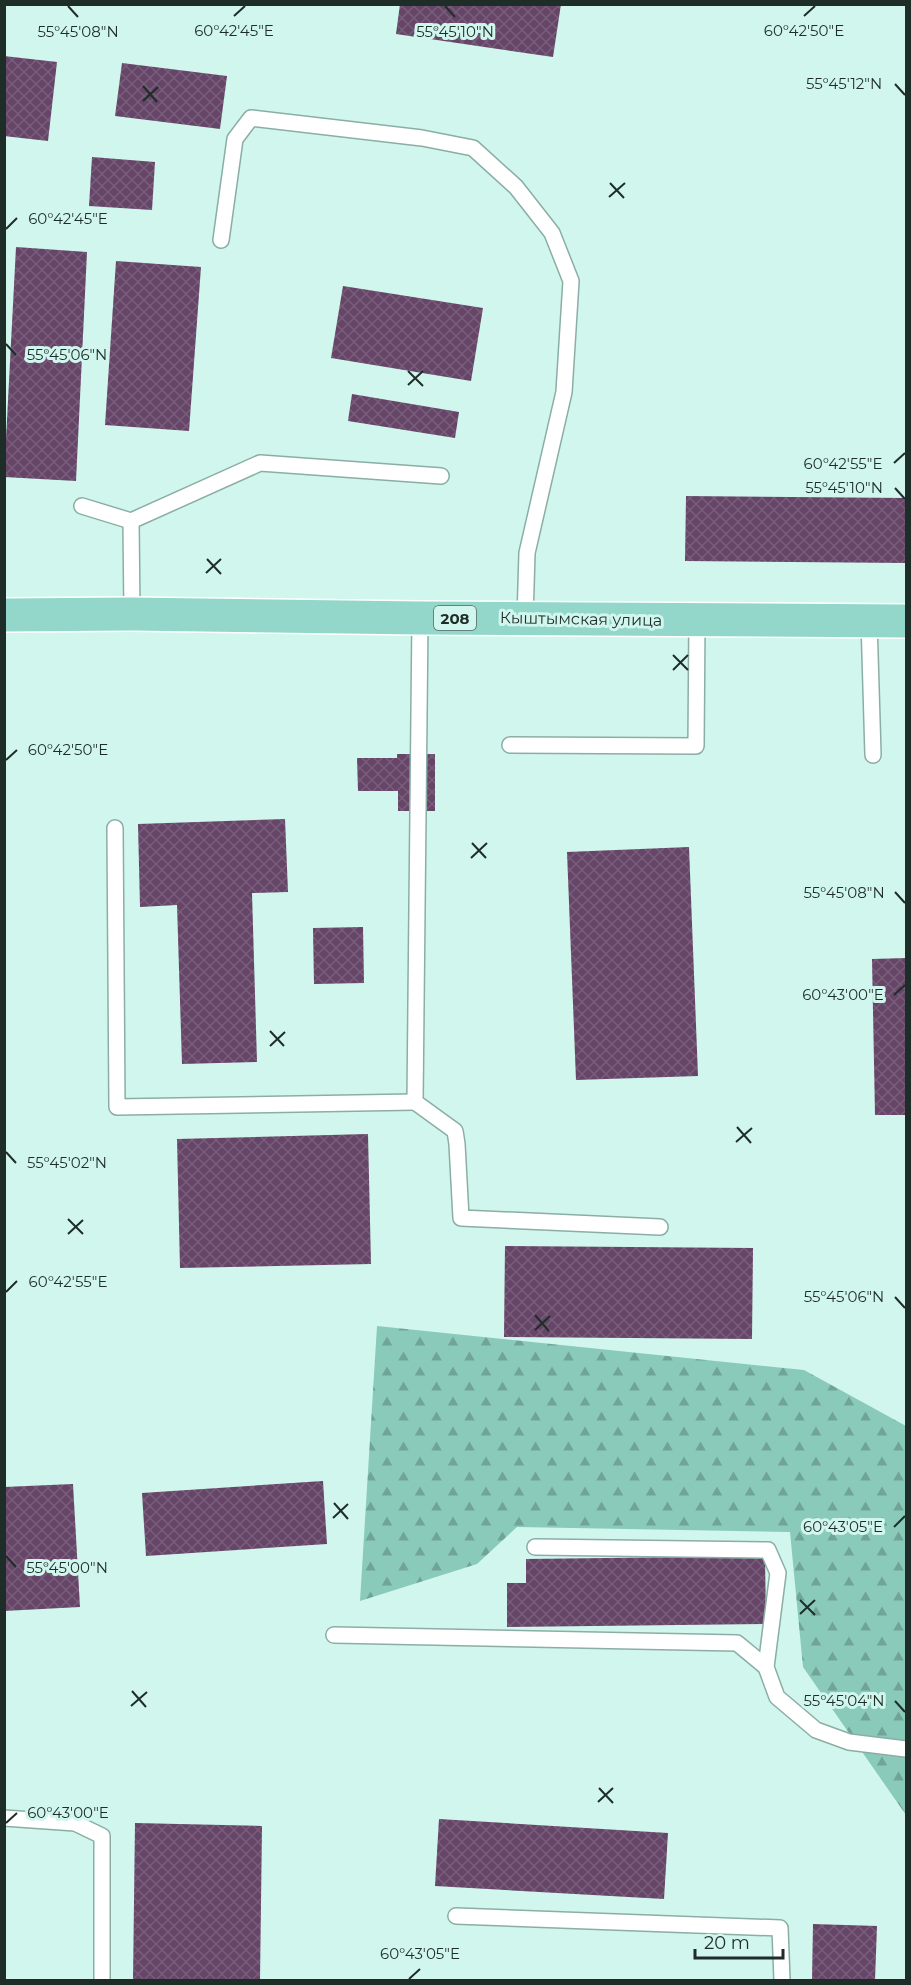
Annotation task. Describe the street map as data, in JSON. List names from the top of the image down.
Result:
{
  "streets": {
    "main road": ["208", "Кыштымская улица"]
  },
  "scale_bar": "20 m",
  "coordinates": [
    "60°42'45\"E",
    "60°42'50\"E",
    "55°45'08\"N",
    "55°45'10\"N",
    "55°45'12\"N",
    "55°45'06\"N",
    "60°42'55\"E",
    "60°43'00\"E",
    "55°45'02\"N",
    "60°43'05\"E",
    "55°45'00\"N",
    "55°45'04\"N"
  ]
}
